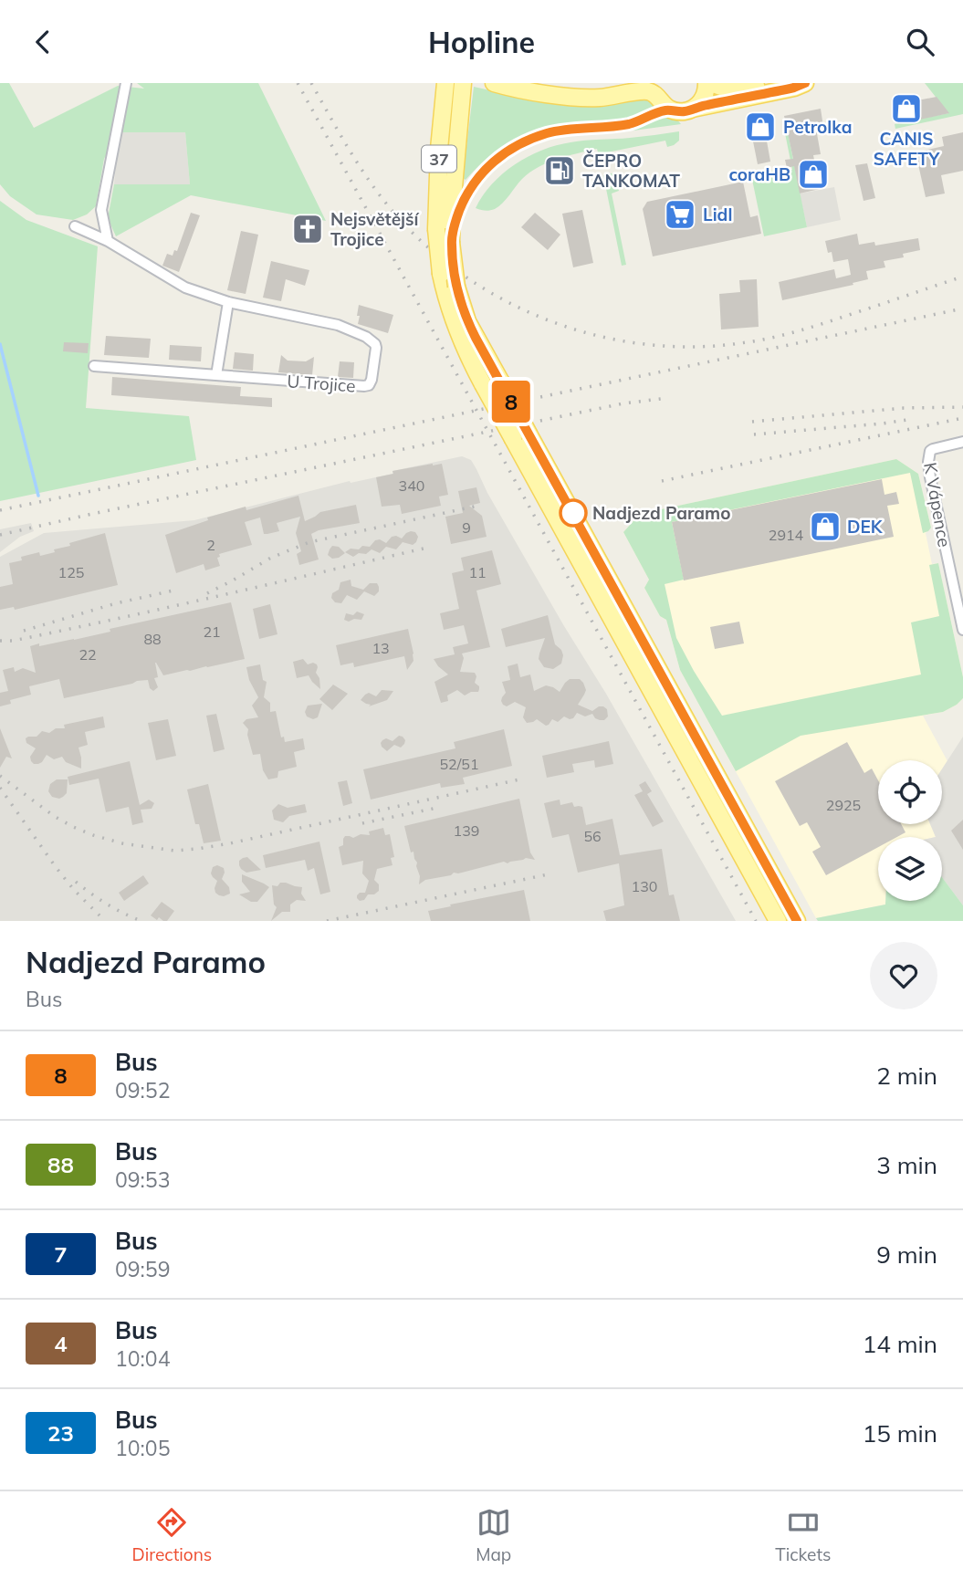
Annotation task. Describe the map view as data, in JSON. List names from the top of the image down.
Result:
{
  "streets": {
    "main road": ["37"],
    "street": ["U Trojice", "K Vápence"]
  },
  "places": {
    "shop": [
      "CANIS SAFETY",
      "Petrolka",
      "coraHB",
      "DEK"
    ],
    "fuel station": ["ČEPRO TANKOMAT"],
    "supermarket": ["Lidl"],
    "church": ["Nejsvětější Trojice"],
    "other": ["Nadjezd Paramo"]
  },
  "lines": ["bus line 8"],
  "house_numbers": [
    "340",
    "9",
    "2914",
    "2",
    "125",
    "11",
    "21",
    "88",
    "13",
    "22",
    "52/51",
    "2925",
    "139",
    "56",
    "130"
  ],
  "page": {
    "header": "Hopline",
    "on_map": "8",
    "heading": ["Nadjezd Paramo", "Bus"],
    "list": [
      {
        "mark": "8",
        "name": "Bus",
        "note": "09:52",
        "value": "2 min"
      },
      {
        "mark": "88",
        "name": "Bus",
        "note": "09:53",
        "value": "3 min"
      },
      {
        "mark": "7",
        "name": "Bus",
        "note": "09:59",
        "value": "9 min"
      },
      {
        "mark": "4",
        "name": "Bus",
        "note": "10:04",
        "value": "14 min"
      },
      {
        "mark": "23",
        "name": "Bus",
        "note": "10:05",
        "value": "15 min"
      }
    ],
    "tabs": ["Directions", "Map", "Tickets"]
  }
}
